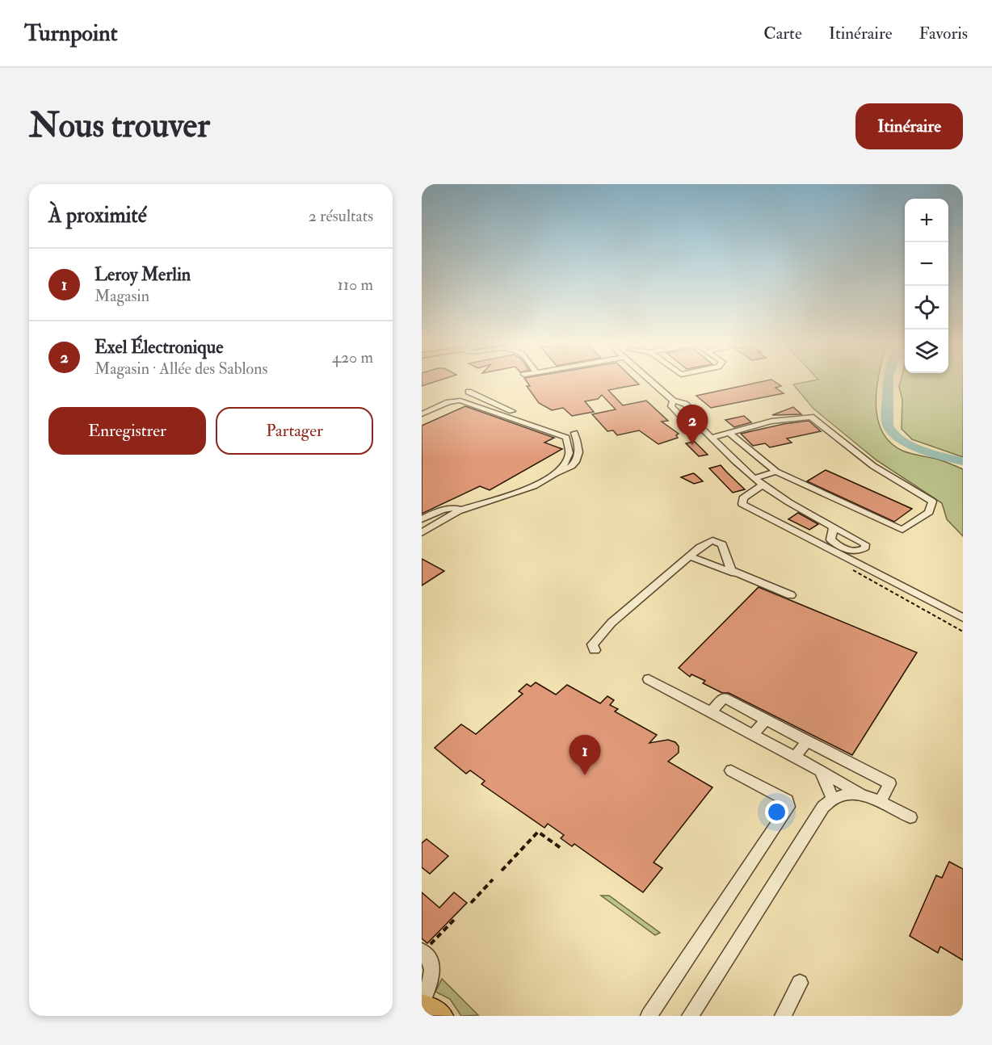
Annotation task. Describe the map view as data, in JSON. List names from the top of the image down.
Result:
{
  "page": {
    "header": "Turnpoint",
    "nav": ["Carte", "Itinéraire", "Favoris"],
    "buttons": [
      "Itinéraire",
      ["Enregistrer", "Partager"]
    ],
    "title": "Nous trouver",
    "heading": ["À proximité", "2 résultats"],
    "map_buttons": ["+", "−"],
    "list": [
      {
        "mark": "1",
        "name": "Leroy Merlin",
        "note": "Magasin",
        "value": "110 m"
      },
      {
        "mark": "2",
        "name": "Exel Électronique",
        "note": "Magasin · Allée des Sablons",
        "value": "420 m"
      }
    ],
    "pins": ["2", "1"]
  }
}
